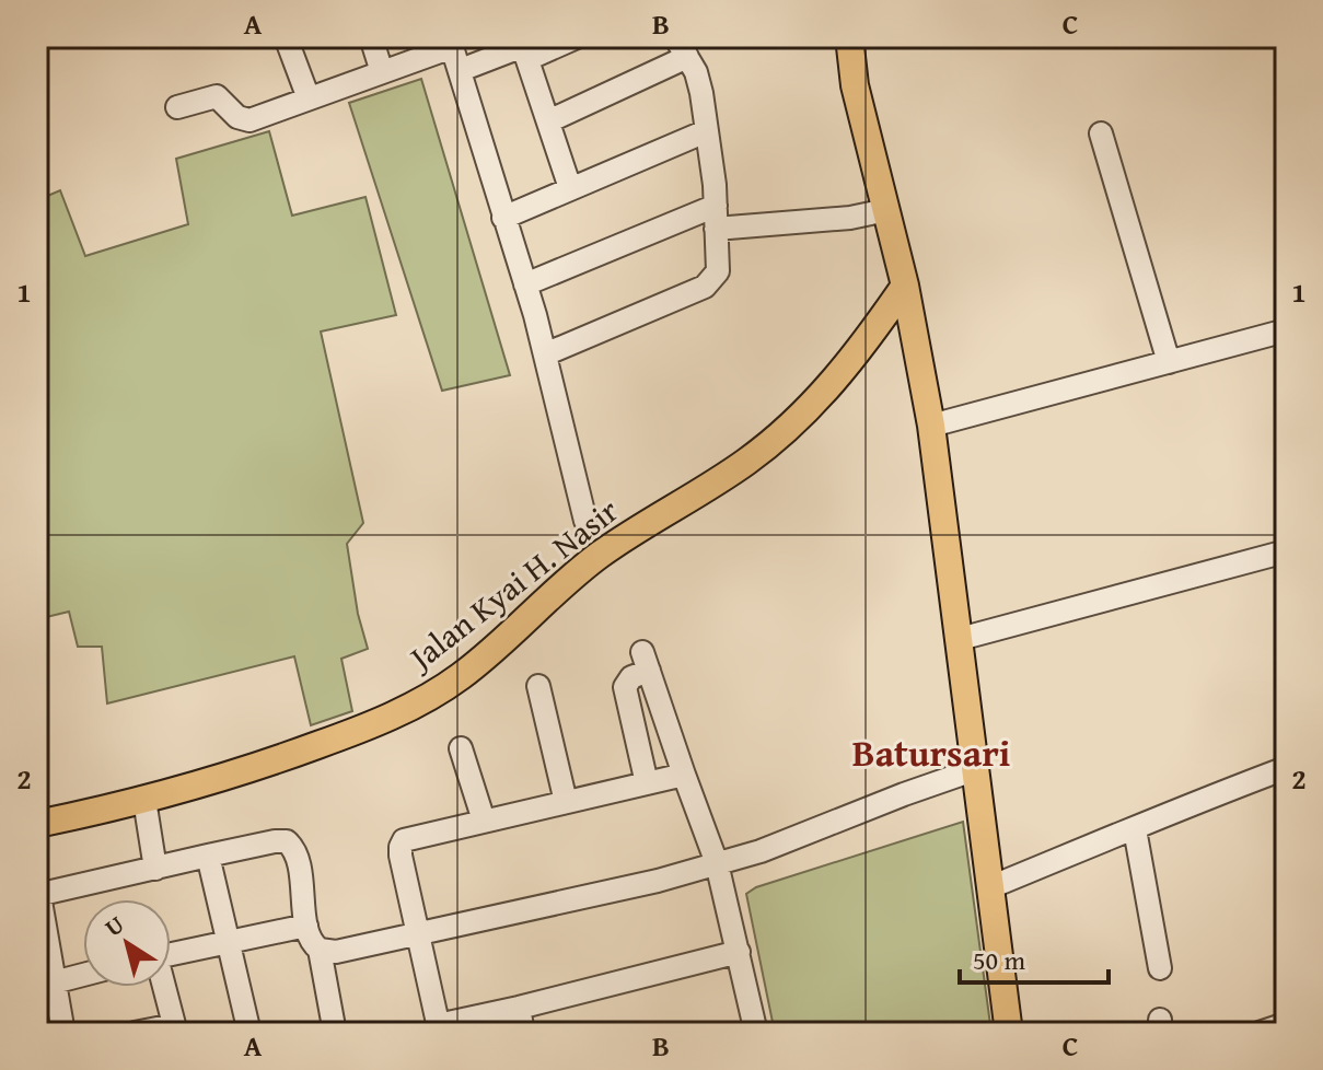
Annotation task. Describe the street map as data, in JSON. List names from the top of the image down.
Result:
{
  "streets": {
    "main road": ["Jalan Kyai H. Nasir"]
  },
  "districts": ["Batursari"],
  "scale_bar": "50 m",
  "north": "top left",
  "grid": {
    "columns": ["A", "B", "C"],
    "rows": ["1", "2"]
  }
}
